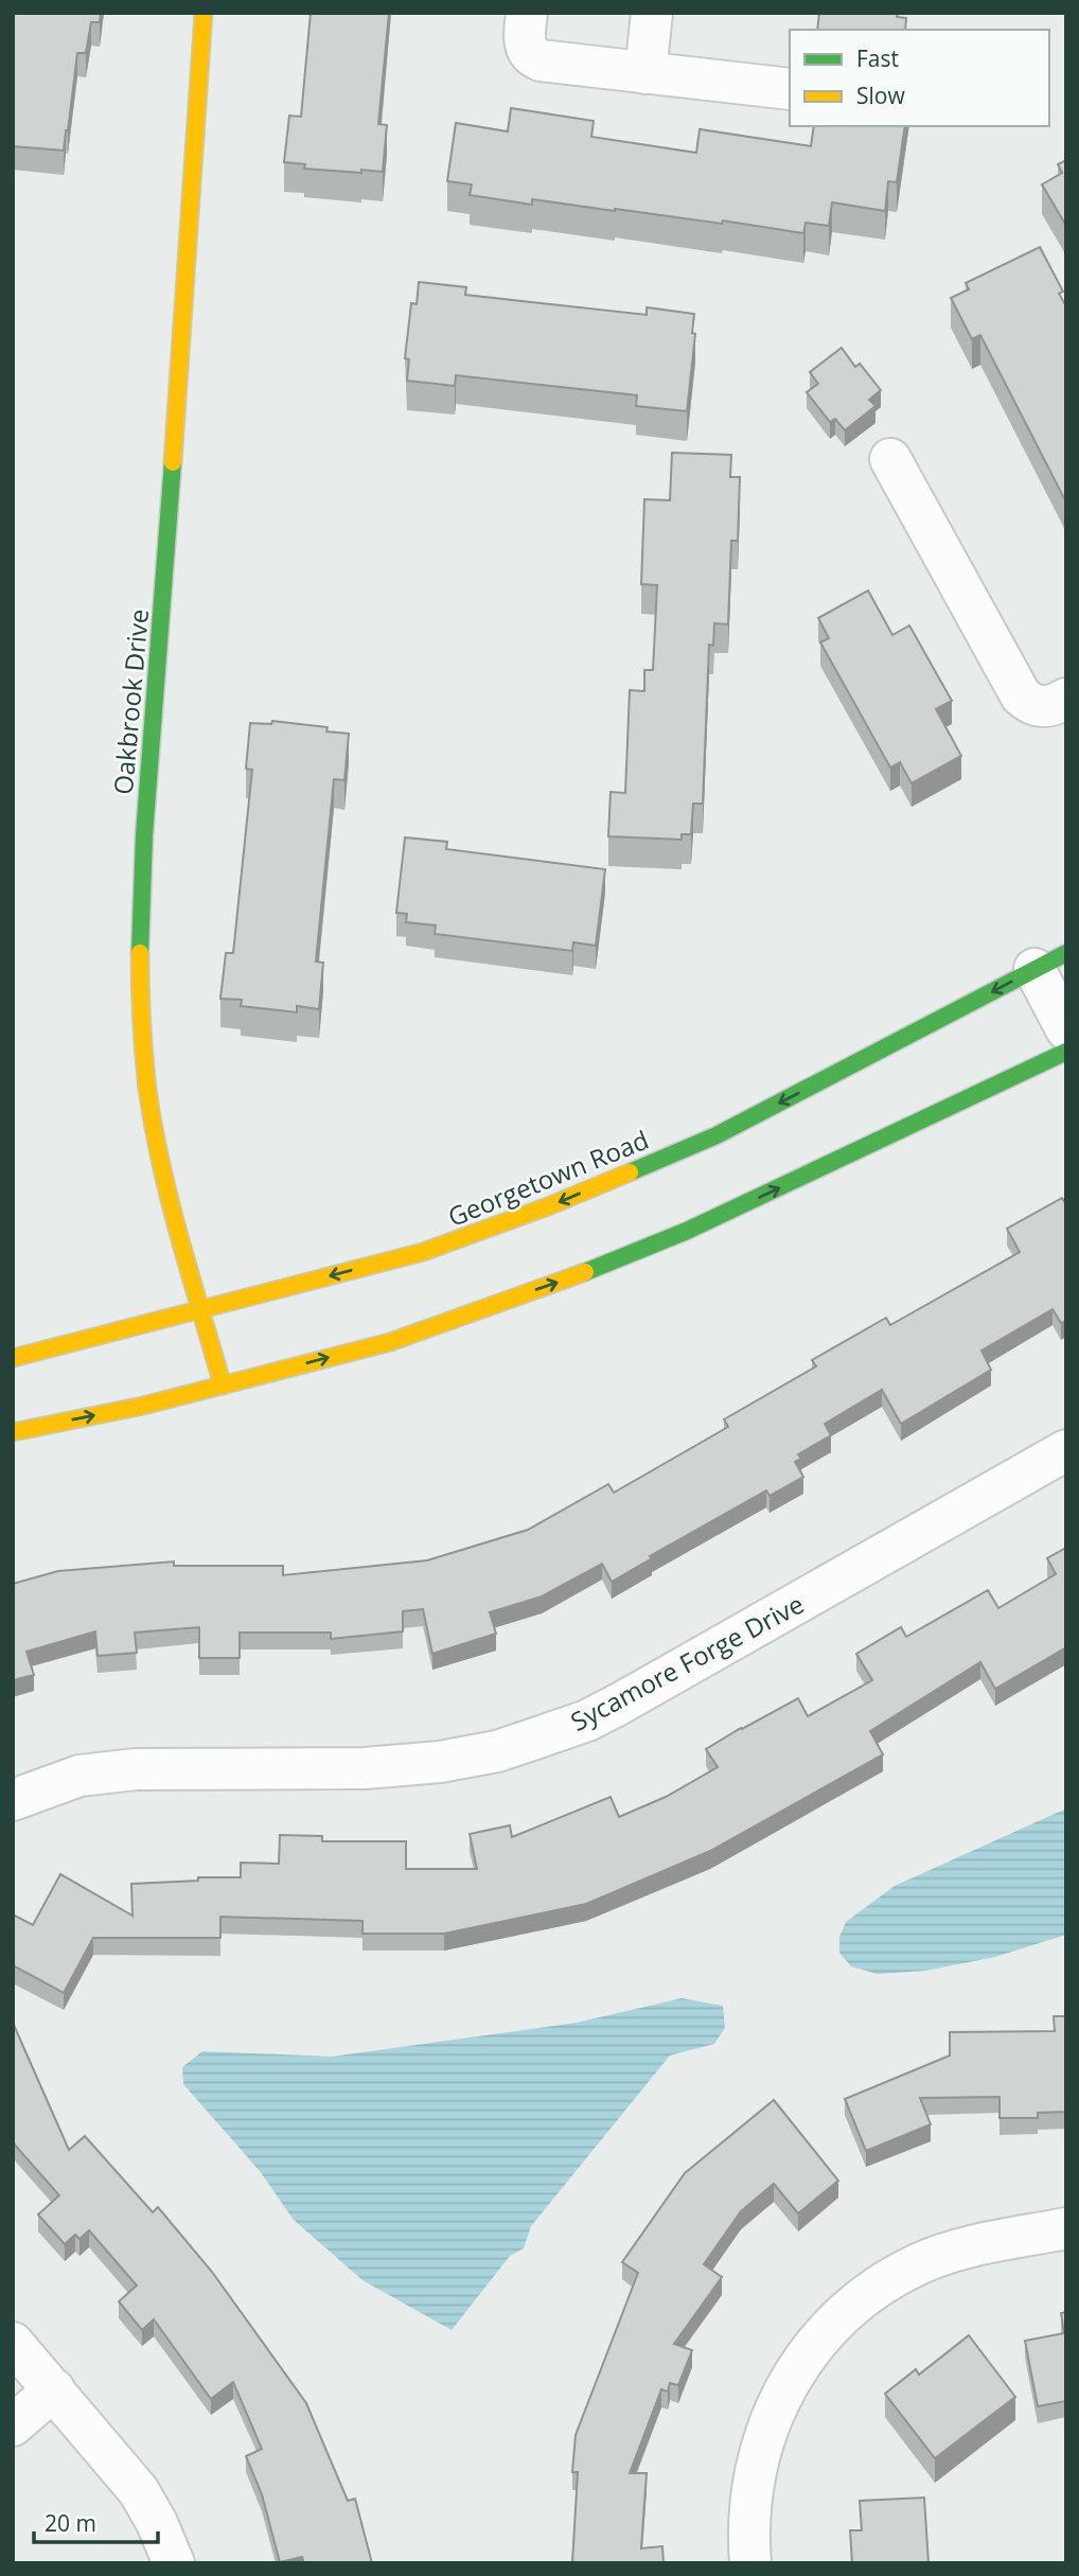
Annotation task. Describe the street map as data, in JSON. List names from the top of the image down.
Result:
{
  "streets": {
    "main road": ["Oakbrook Drive", "Georgetown Road"],
    "street": ["Sycamore Forge Drive"]
  },
  "crossings": [
    ["Oakbrook Drive", "Georgetown Road"]
  ],
  "legend": ["Fast", "Slow"],
  "scale_bar": "20 m"
}
